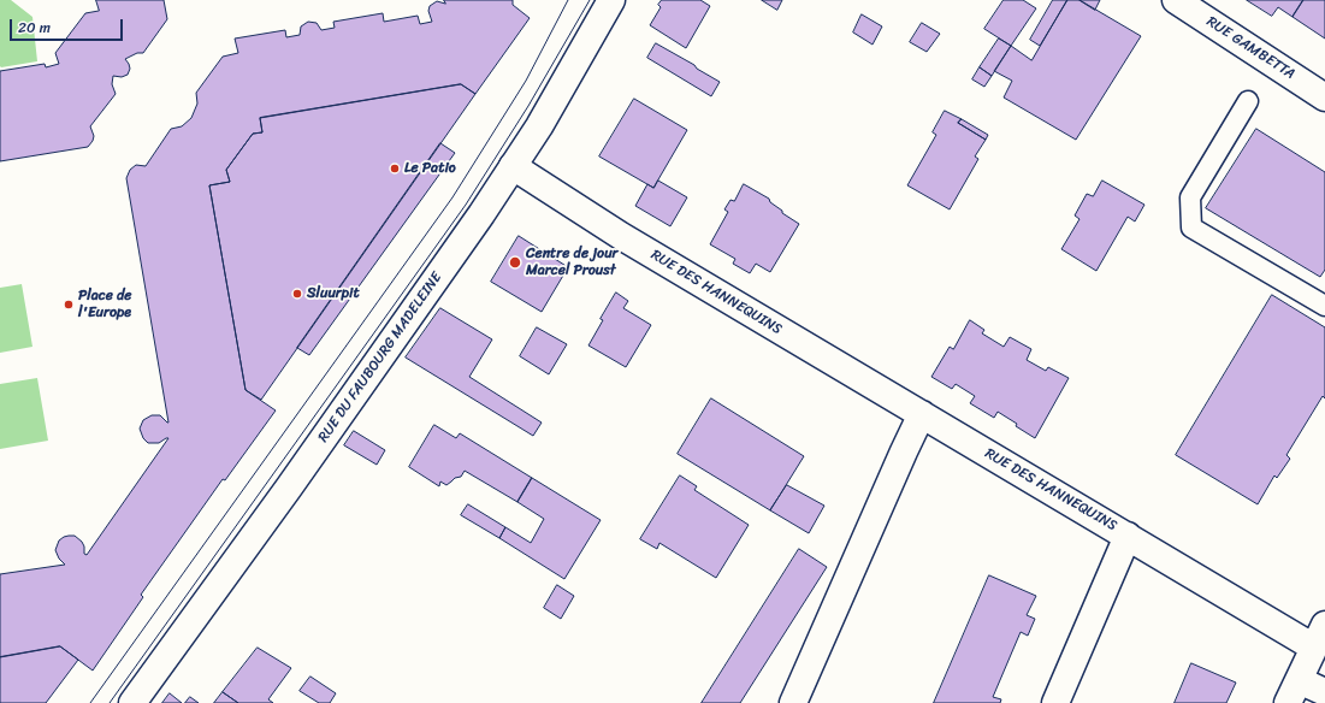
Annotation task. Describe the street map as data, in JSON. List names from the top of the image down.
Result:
{
  "streets": {
    "street": ["RUE GAMBETTA", "RUE DES HANNEQUINS", "RUE DU FAUBOURG MADELEINE"]
  },
  "crossings": [
    ["RUE DES HANNEQUINS", "RUE DU FAUBOURG MADELEINE"]
  ],
  "places": [
    "Le Patio",
    "Centre de jour Marcel Proust",
    "Sluurpit",
    "Place de l'Europe"
  ],
  "scale_bar": "20 m"
}
